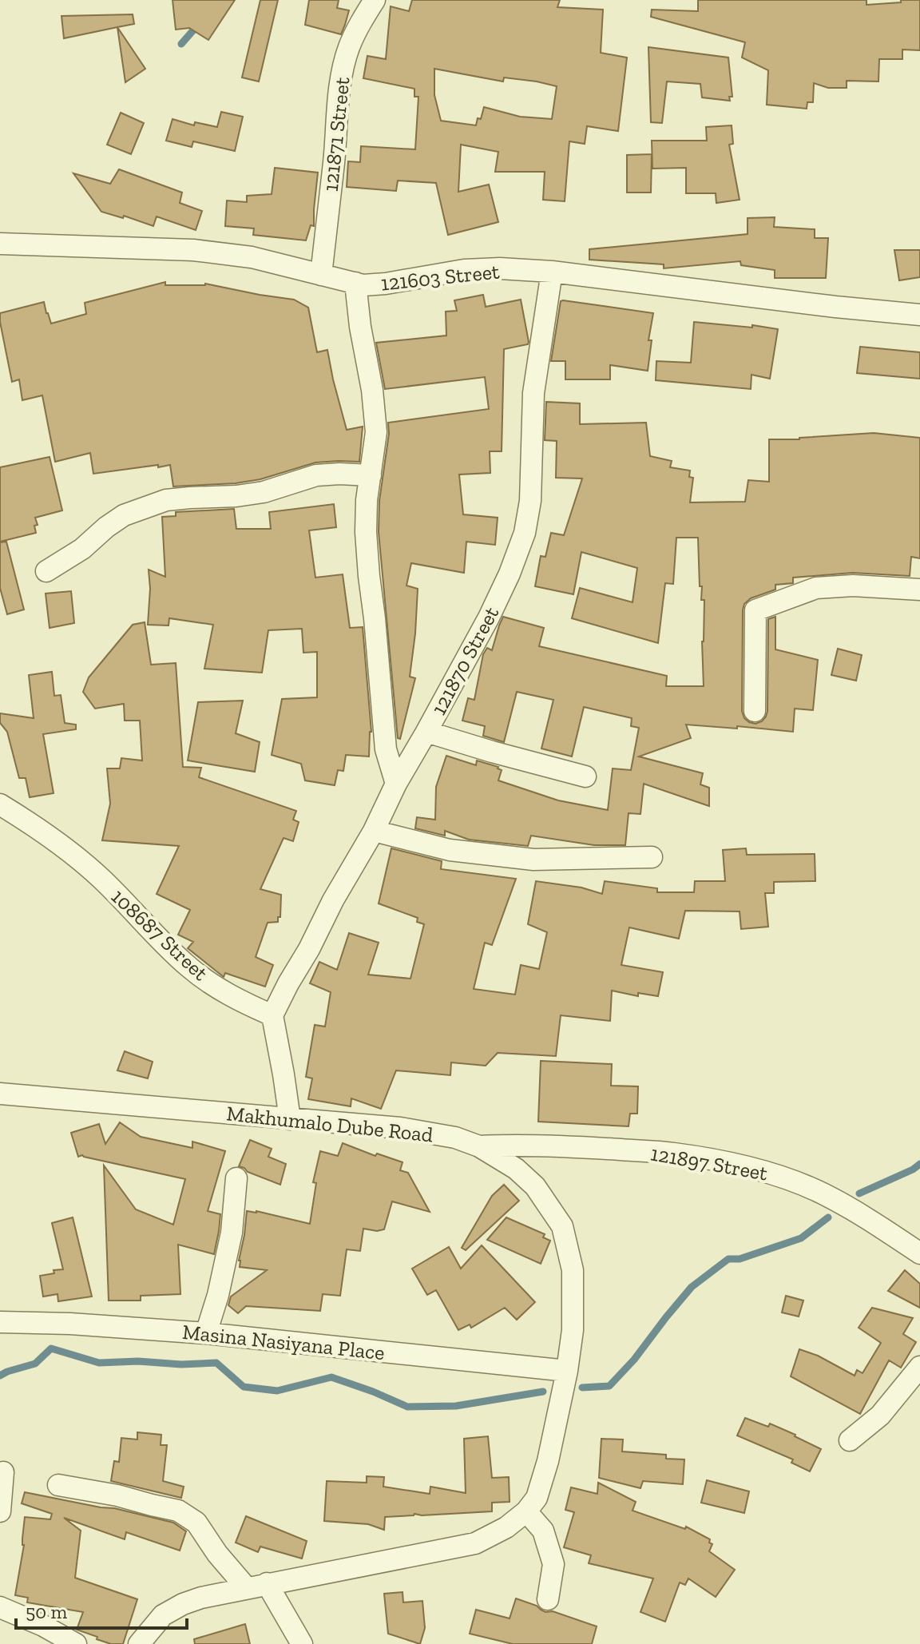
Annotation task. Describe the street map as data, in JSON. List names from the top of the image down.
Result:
{
  "streets": {
    "street": [
      "121871 Street",
      "121603 Street",
      "121870 Street",
      "108687 Street",
      "Makhumalo Dube Road",
      "121897 Street",
      "Masina Nasiyana Place"
    ]
  },
  "crossings": [
    ["121871 Street", "121603 Street"],
    ["121603 Street", "121870 Street"],
    ["121870 Street", "108687 Street"],
    ["Makhumalo Dube Road", "121897 Street"],
    ["Makhumalo Dube Road", "Masina Nasiyana Place"]
  ],
  "scale_bar": "50 m"
}
